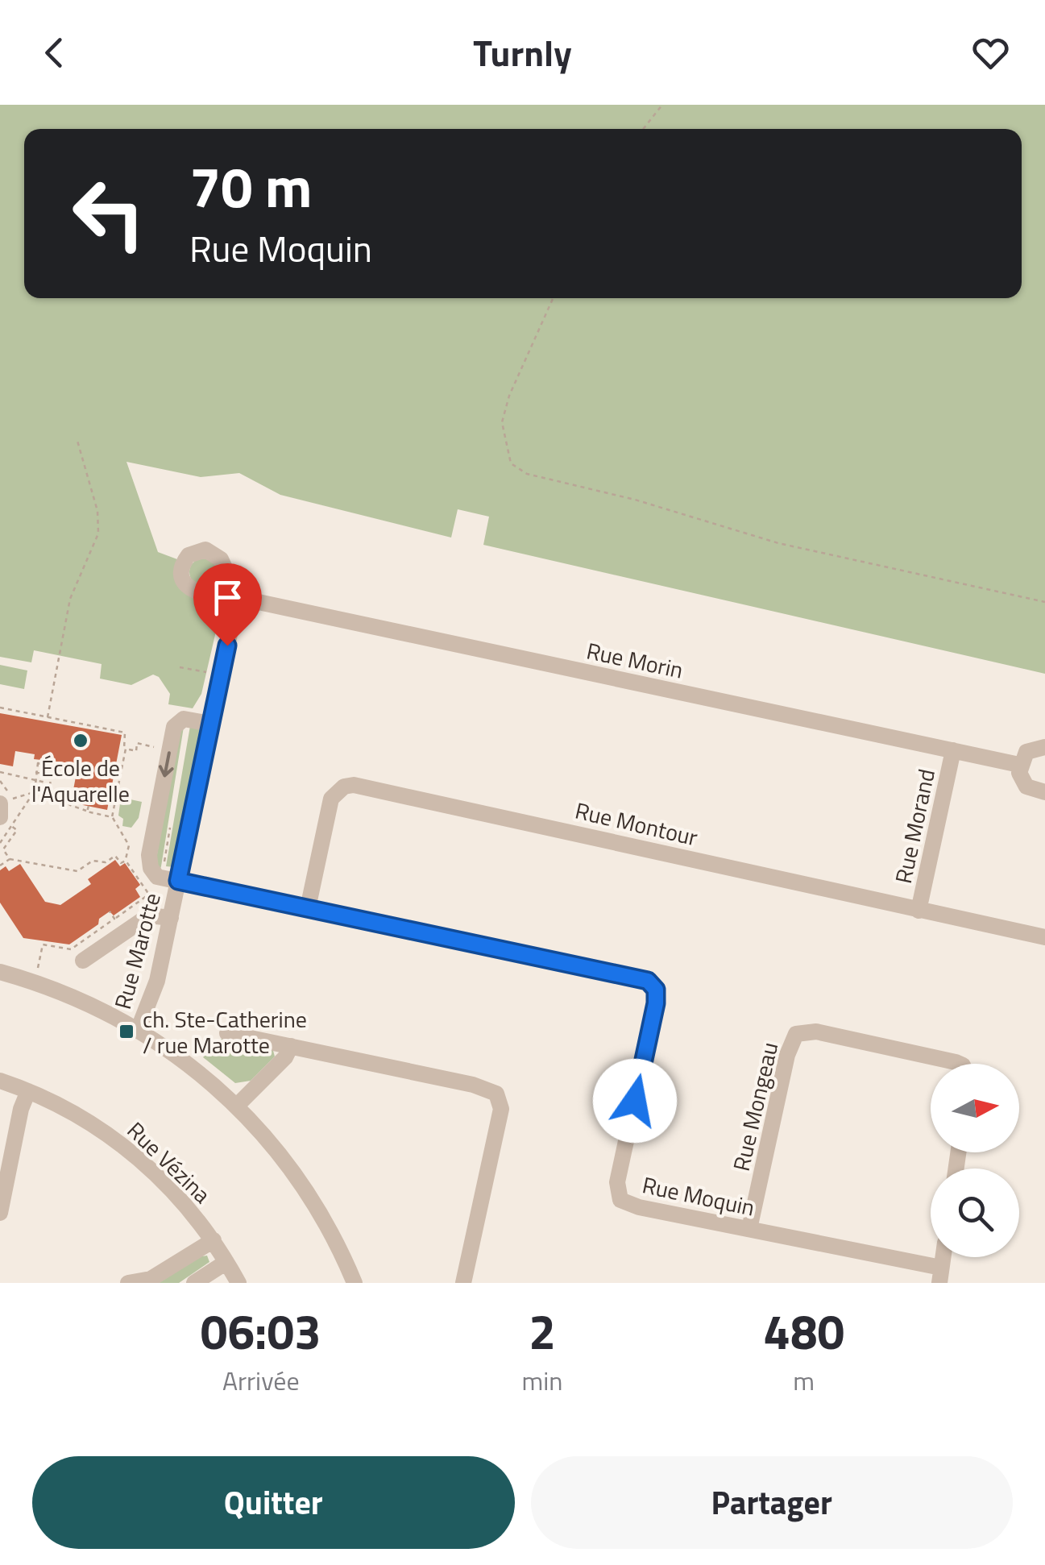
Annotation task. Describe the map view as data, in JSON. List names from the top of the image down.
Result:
{
  "streets": {
    "street": [
      "Rue Morin",
      "Rue Montour",
      "Rue Morand",
      "Rue Marotte",
      "Rue Mongeau",
      "Rue Vézina",
      "Rue Moquin"
    ]
  },
  "crossings": [
    ["Rue Morin", "Rue Morand"],
    ["Rue Morin", "Rue Marotte"],
    ["Rue Montour", "Rue Morand"],
    ["Rue Montour", "Rue Moquin"],
    ["Rue Marotte", "Rue Moquin"],
    ["Rue Mongeau", "Rue Moquin"]
  ],
  "places": {
    "other": ["École de l'Aquarelle"],
    "transit": ["ch. Ste-Catherine / rue Marotte"]
  },
  "north": "right",
  "page": {
    "header": "Turnly",
    "turn": ["70 m", "Rue Moquin"],
    "eta": [
      "06:03",
      "Arrivée",
      "2",
      "min",
      "480",
      "m"
    ],
    "buttons": ["Quitter", "Partager"]
  }
}
